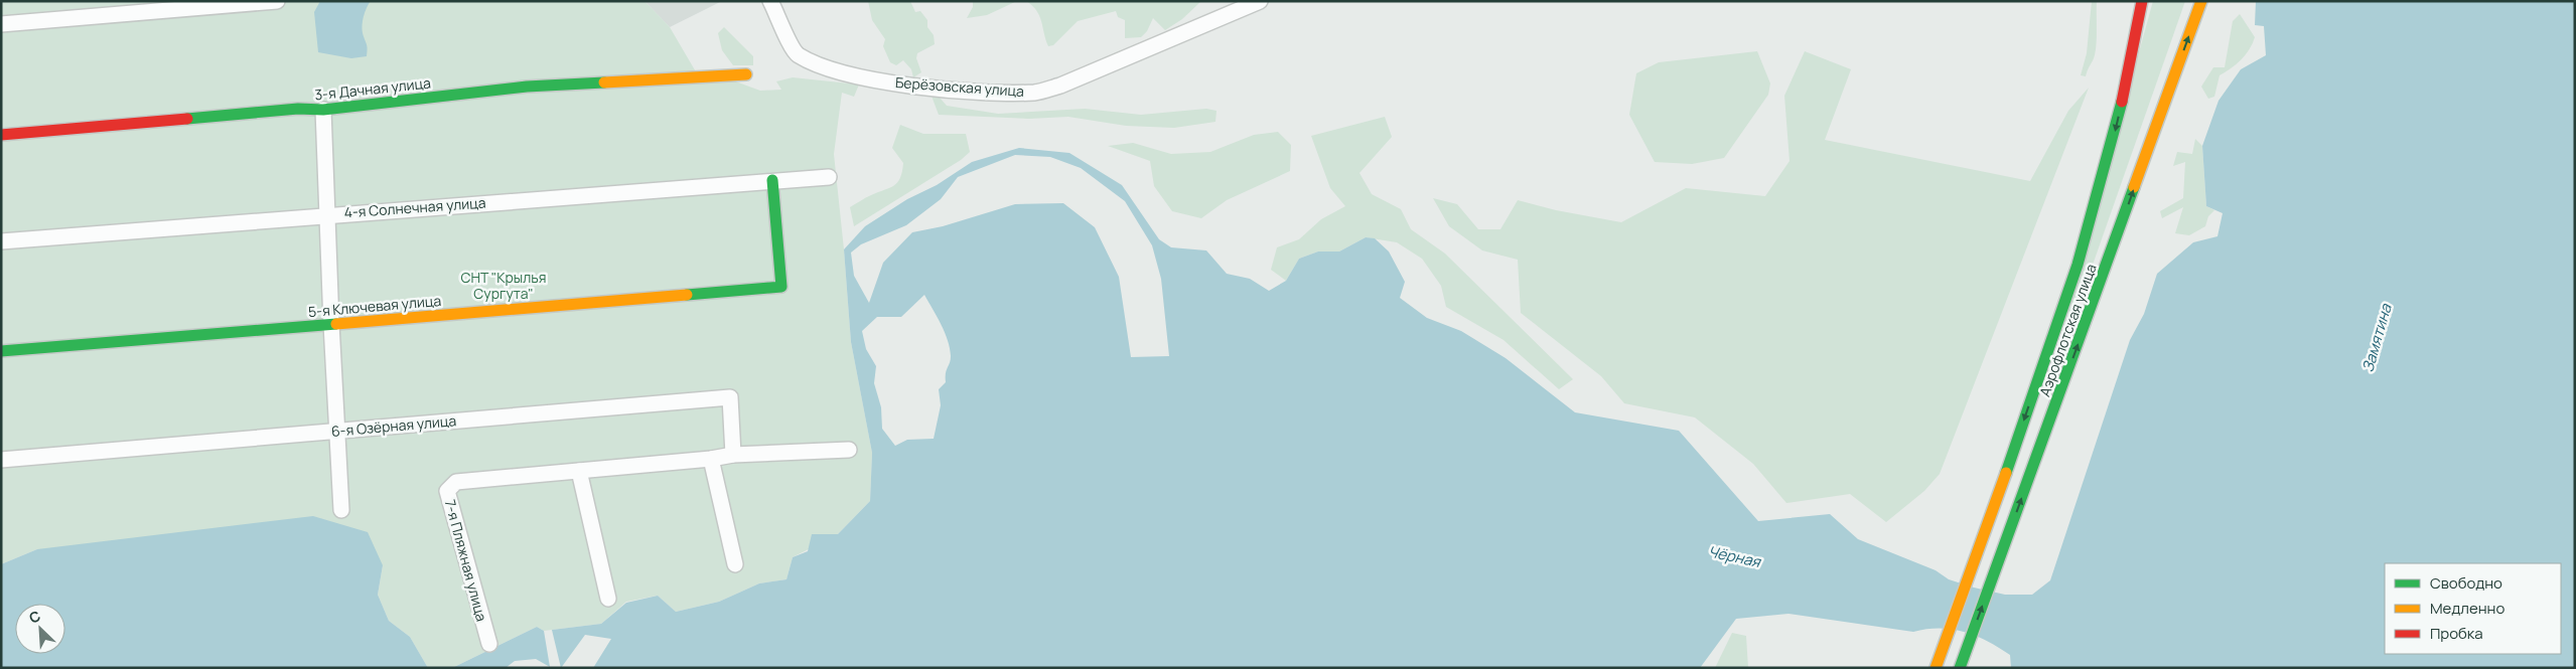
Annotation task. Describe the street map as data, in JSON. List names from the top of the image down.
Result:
{
  "streets": {
    "street": [
      "Берёзовская улица",
      "3-я Дачная улица",
      "4-я Солнечная улица",
      "5-я Ключевая улица",
      "Аэрофлотская улица",
      "6-я Озёрная улица",
      "7-я Пляжная улица"
    ]
  },
  "crossings": [
    ["4-я Солнечная улица", "5-я Ключевая улица"],
    ["6-я Озёрная улица", "7-я Пляжная улица"]
  ],
  "water": ["Замятина", "Чёрная"],
  "parks": ["CНТ \"Крылья Сургута\""],
  "legend": ["Свободно", "Медленно", "Пробка"],
  "north": "top left"
}
